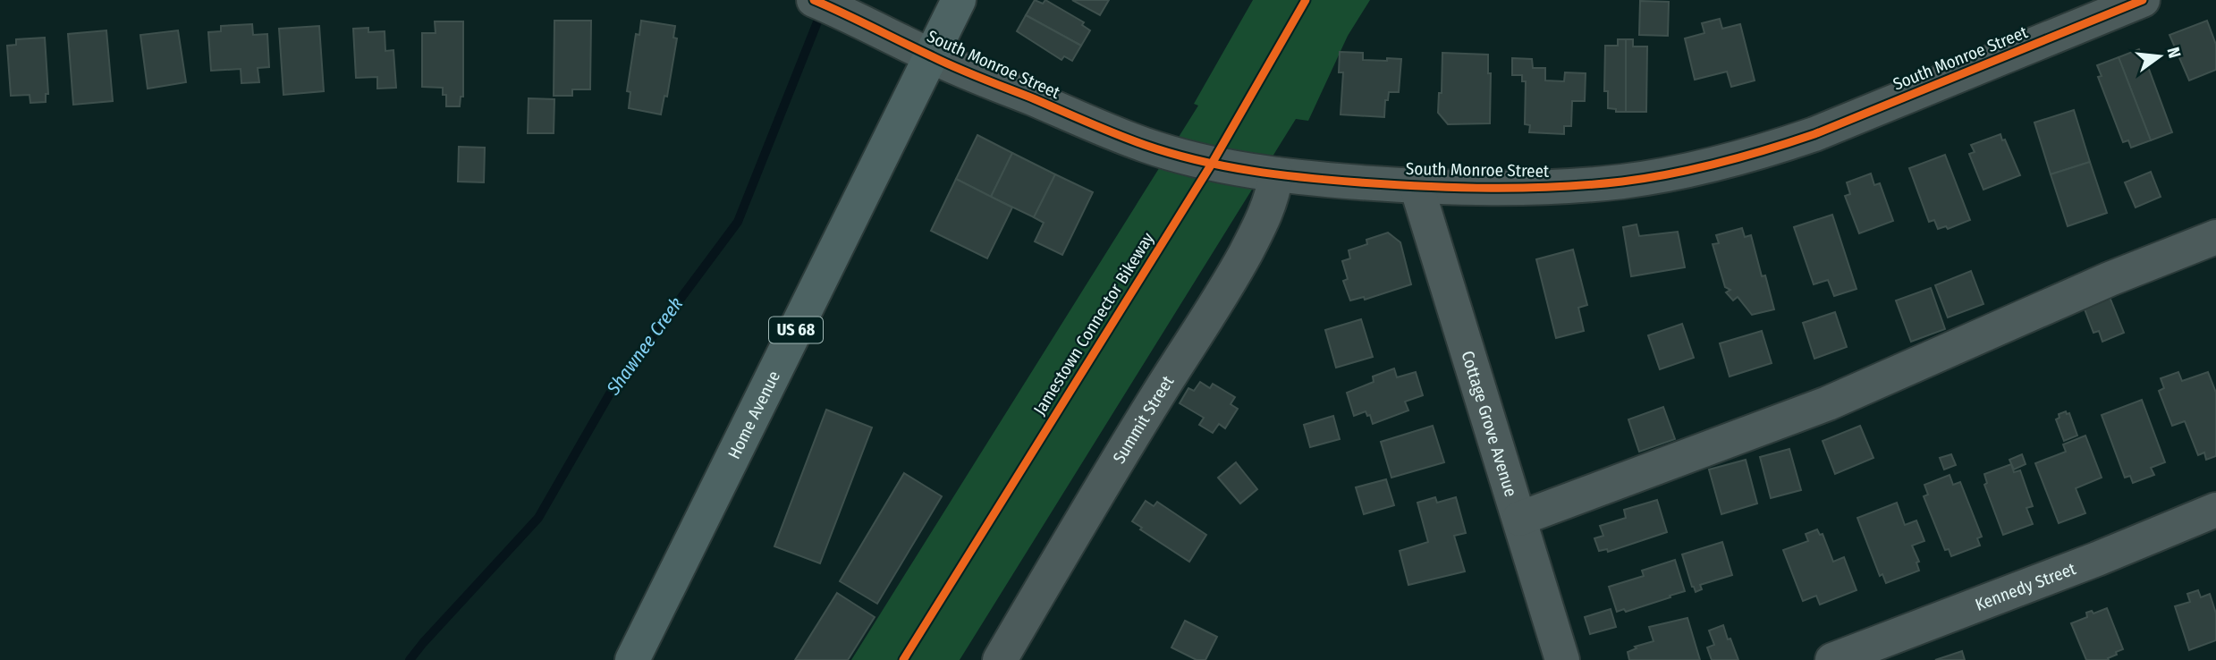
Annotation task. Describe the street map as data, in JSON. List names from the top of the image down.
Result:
{
  "streets": {
    "main road": ["US 68", "Home Avenue"],
    "street": [
      "South Monroe Street",
      "Summit Street",
      "Cottage Grove Avenue",
      "Kennedy Street"
    ],
    "cycle path": ["Jamestown Connector Bikeway"]
  },
  "crossings": [
    ["South Monroe Street", "Home Avenue"],
    ["South Monroe Street", "Summit Street"],
    ["South Monroe Street", "Cottage Grove Avenue"]
  ],
  "water": ["Shawnee Creek"],
  "north": "right"
}
